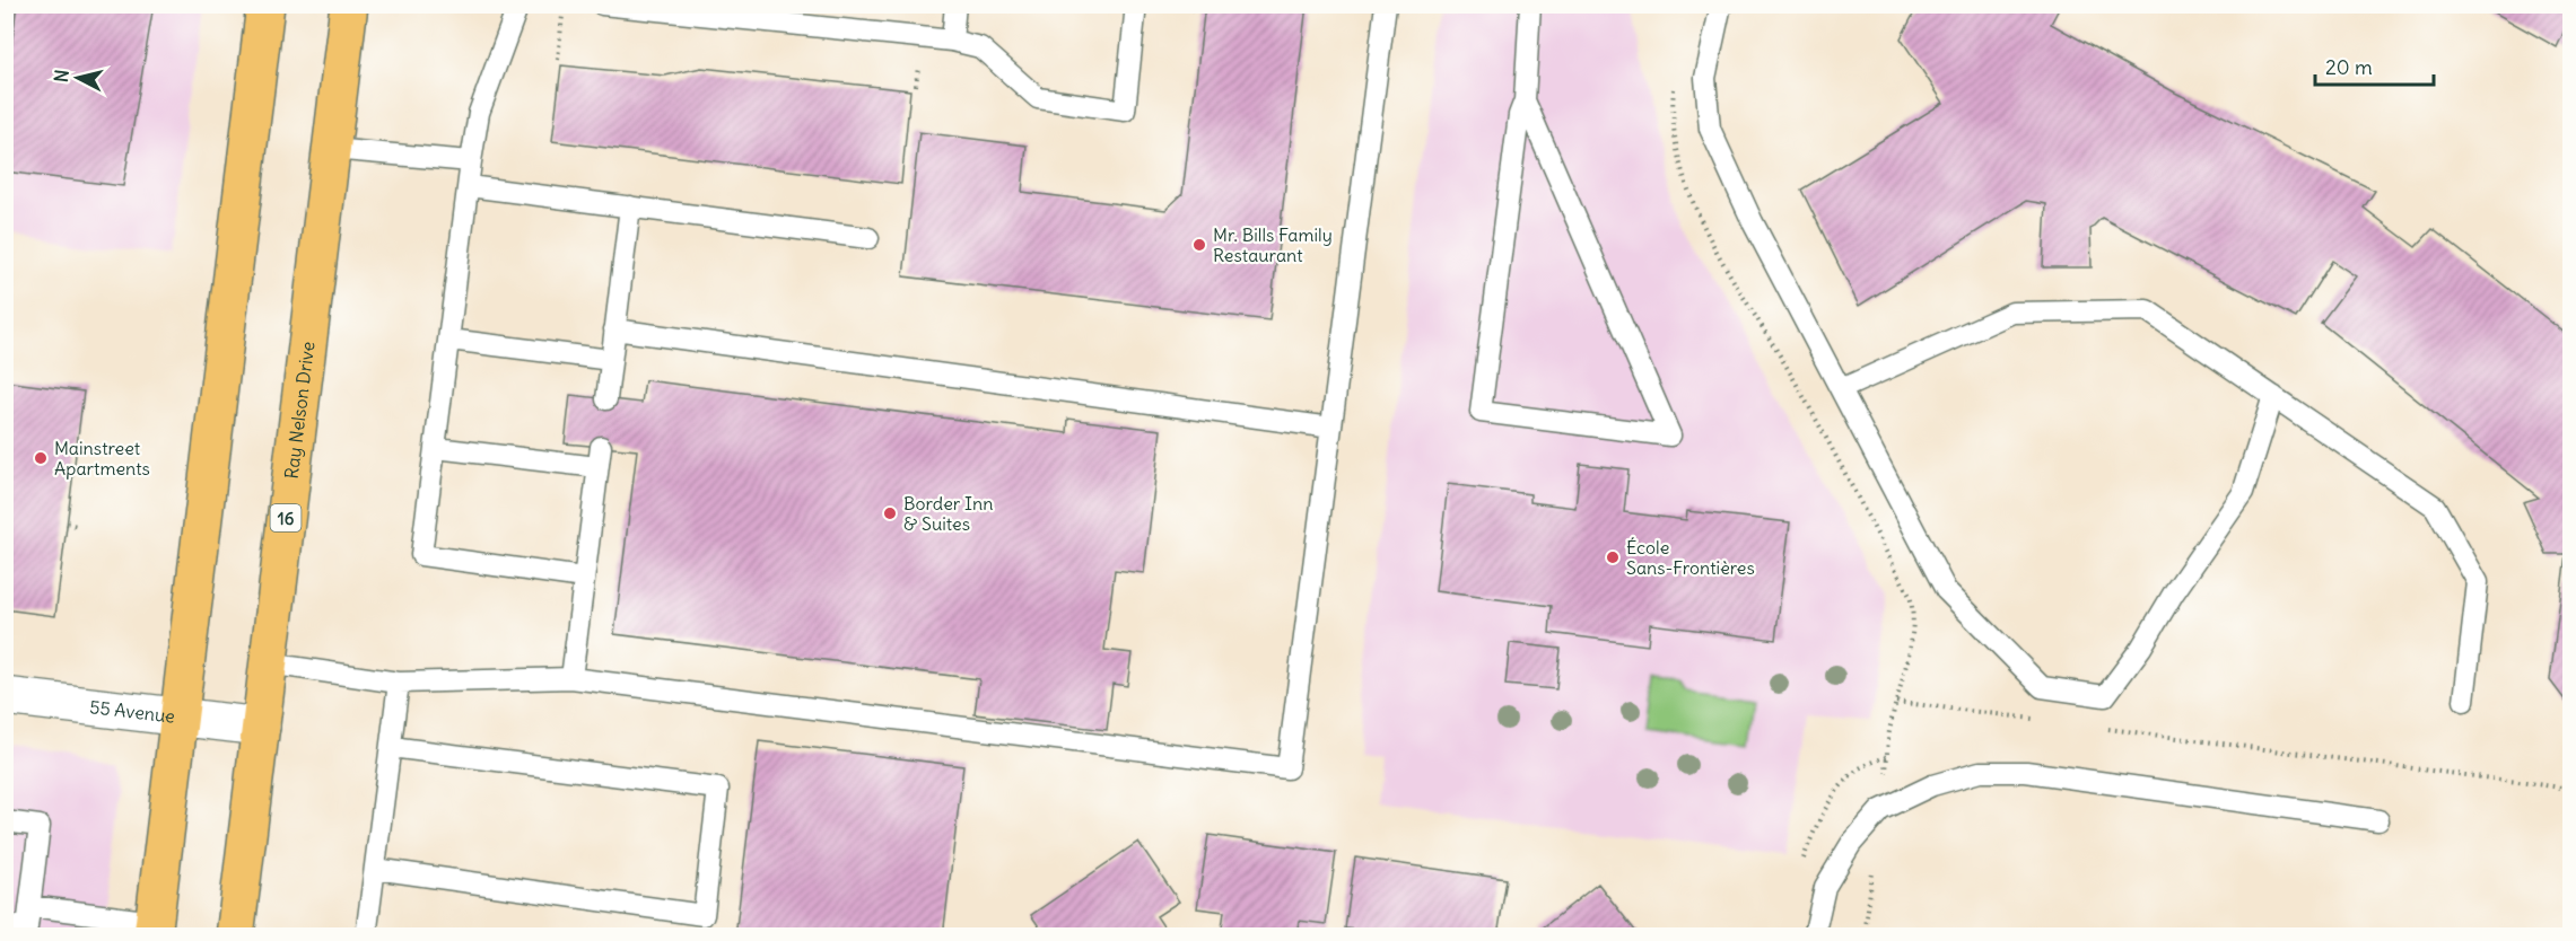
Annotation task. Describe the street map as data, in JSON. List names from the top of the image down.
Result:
{
  "streets": {
    "highway": ["Ray Nelson Drive", "16"],
    "street": ["55 Avenue"]
  },
  "crossings": [
    ["Ray Nelson Drive", "55 Avenue"]
  ],
  "places": [
    "Mr. Bills Family Restaurant",
    "Mainstreet Apartments",
    "Border Inn & Suites",
    "École Sans-Frontières"
  ],
  "scale_bar": "20 m",
  "north": "left"
}
